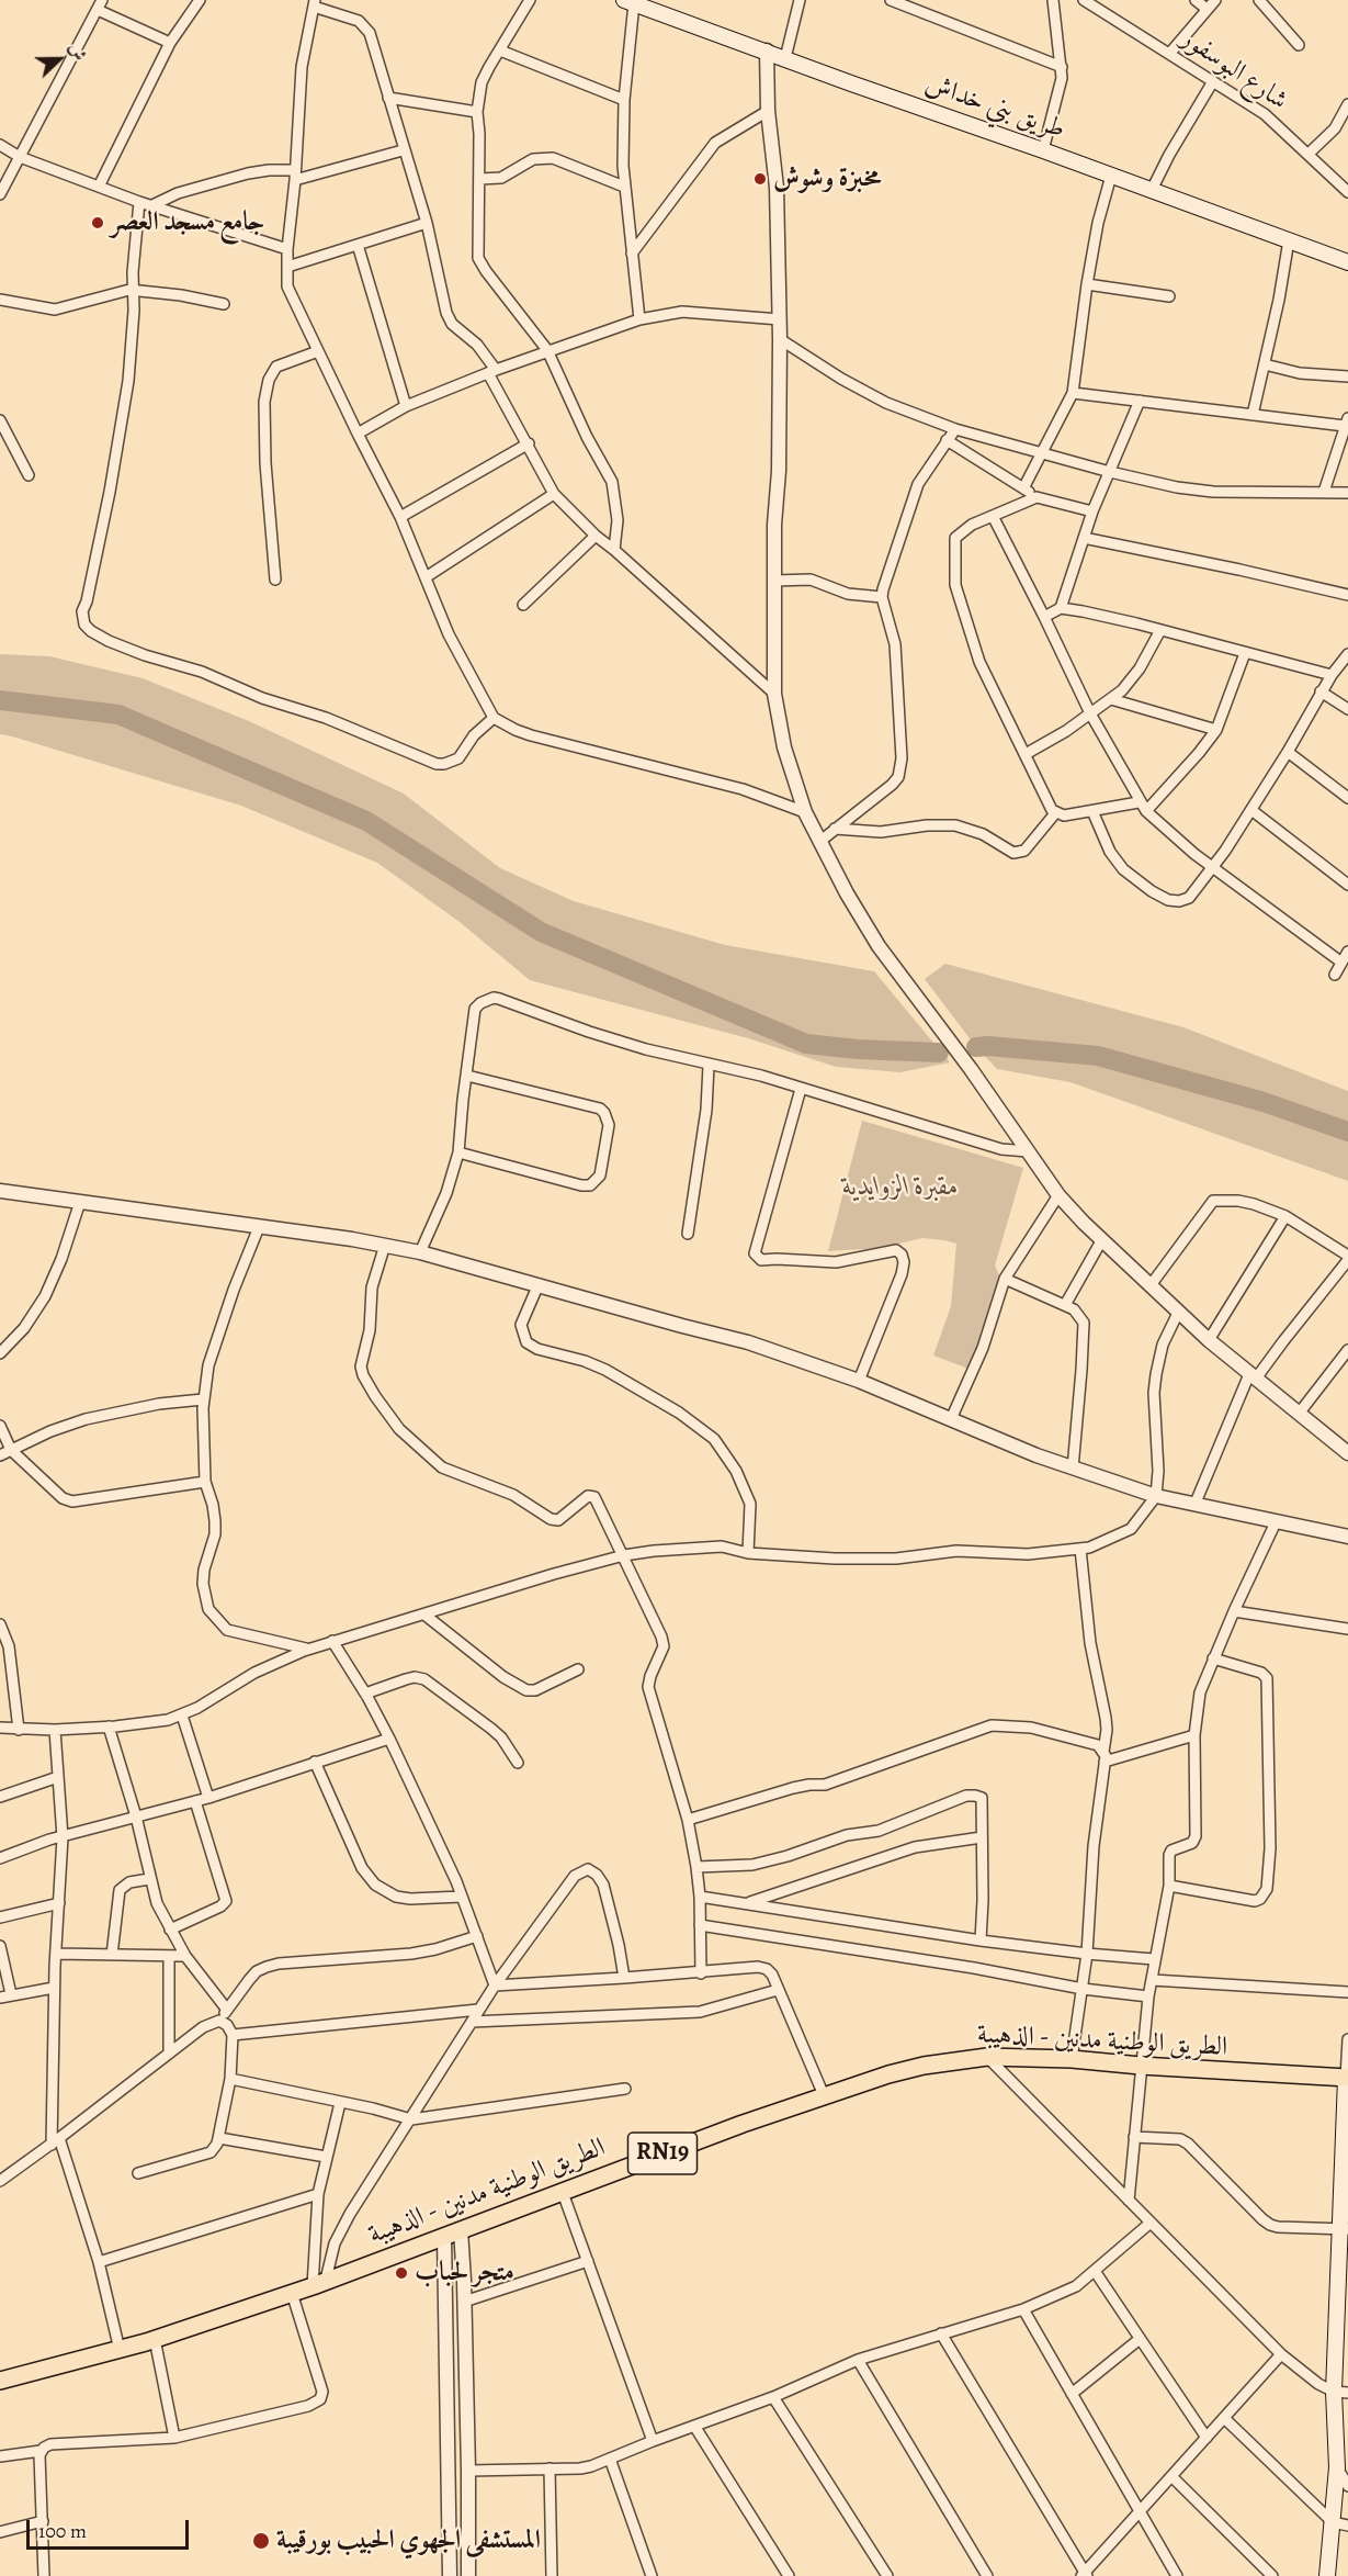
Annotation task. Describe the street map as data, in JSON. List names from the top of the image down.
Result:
{
  "streets": {
    "main road": ["طريق بني خداش", "الطريق الوطنية مدنين - الذهيبة", "RN19"],
    "street": ["شارع البوسفور"]
  },
  "parks": ["مقبرة الزوايدية"],
  "places": [
    "مخبزة وشوش",
    "جامع مسجد العصر",
    "متجر لحباب",
    "المستشفى الجهوي الحبيب بورقيبة"
  ],
  "scale_bar": "100 m",
  "north": "right"
}
